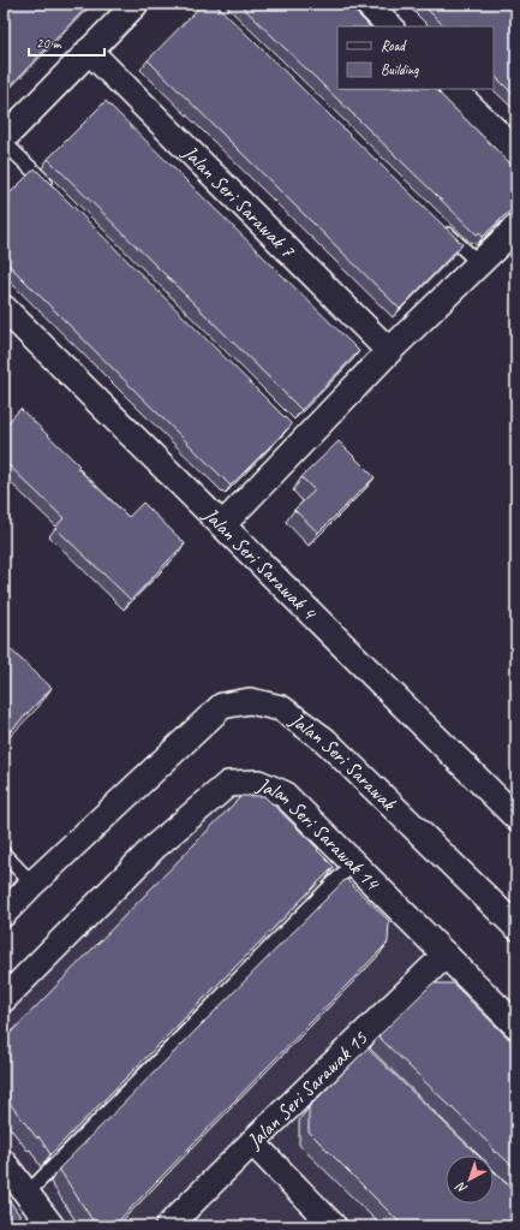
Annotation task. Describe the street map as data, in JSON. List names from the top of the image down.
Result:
{
  "streets": {
    "street": [
      "Jalan Seri Sarawak 7",
      "Jalan Seri Sarawak 4",
      "Jalan Seri Sarawak",
      "Jalan Seri Sarawak 14",
      "Jalan Seri Sarawak 15"
    ]
  },
  "crossings": [
    ["Jalan Seri Sarawak 14", "Jalan Seri Sarawak 15"]
  ],
  "legend": ["Road", "Building"],
  "scale_bar": "20 m",
  "north": "bottom left"
}
